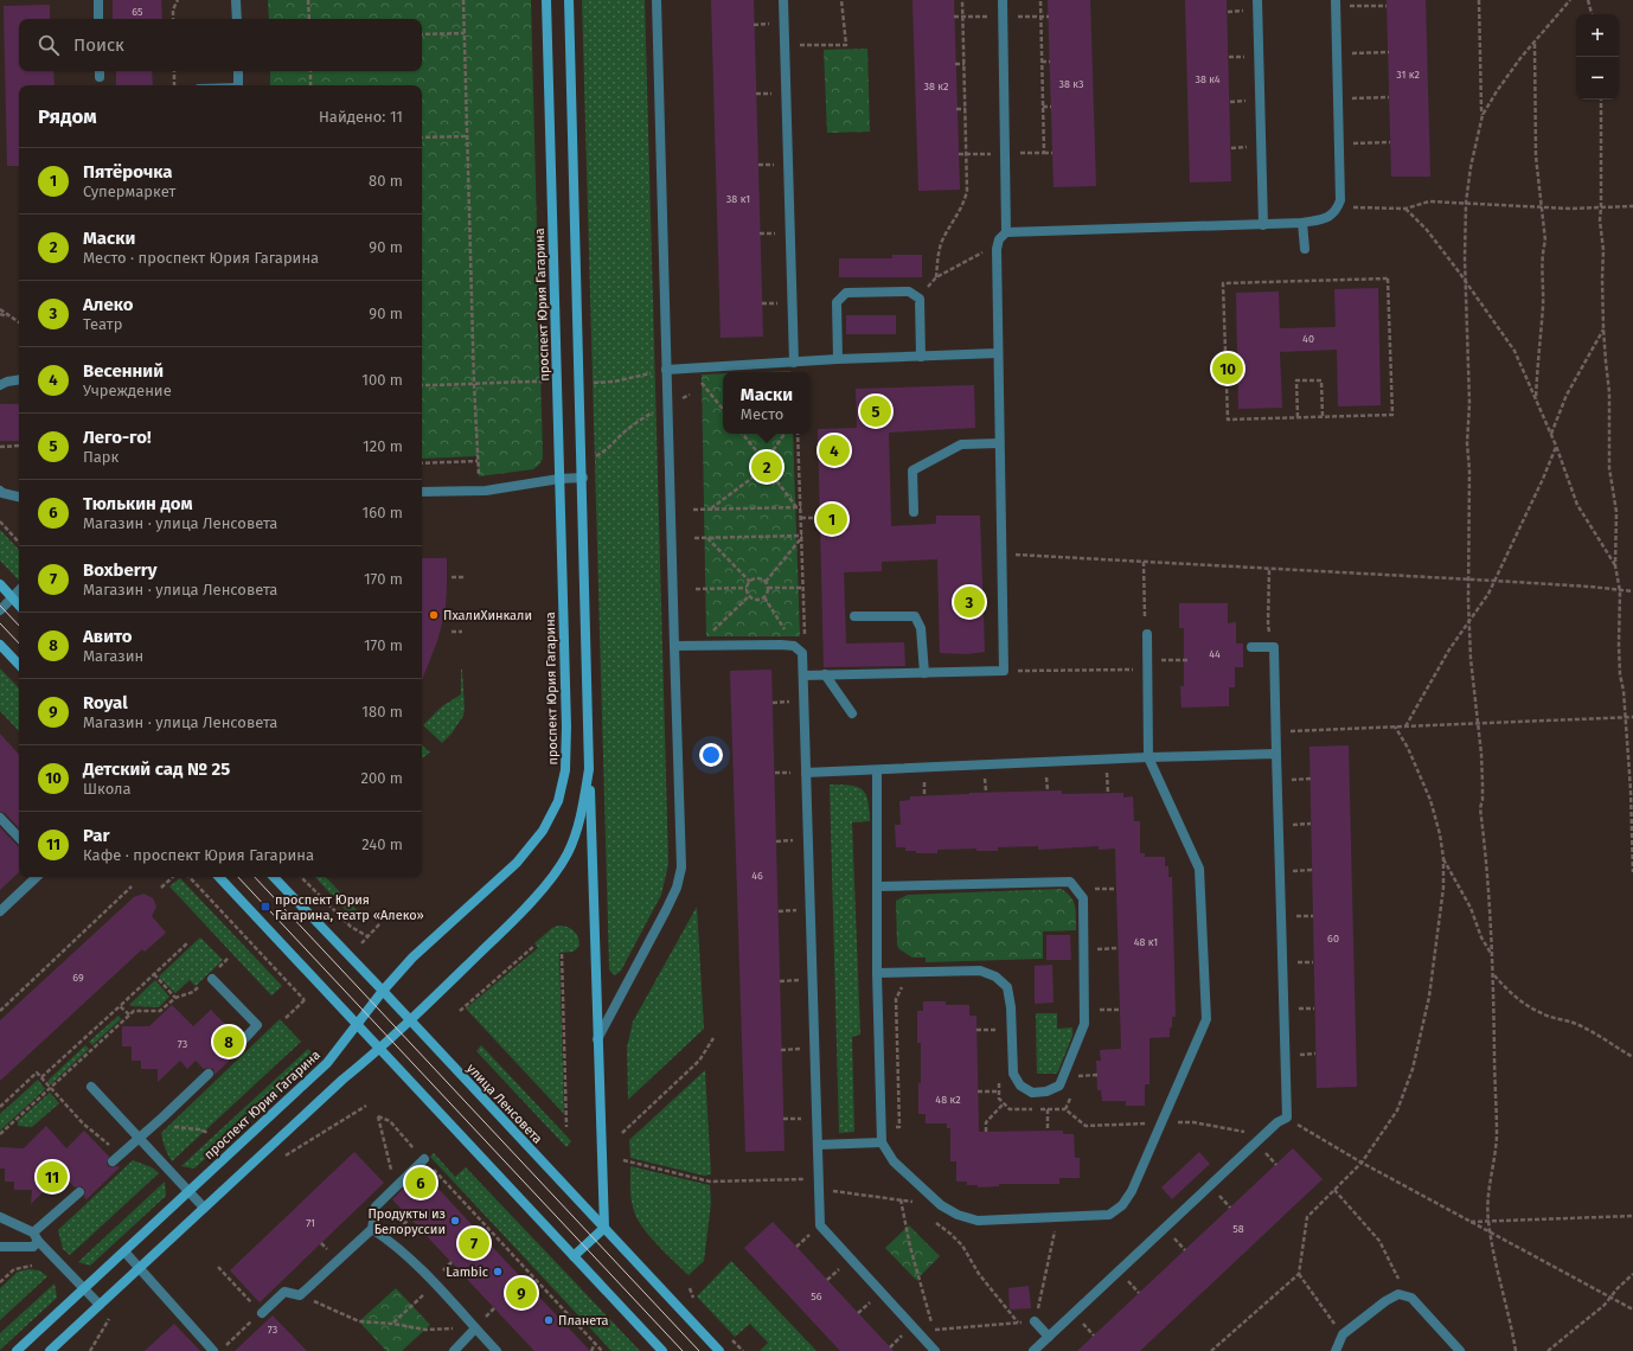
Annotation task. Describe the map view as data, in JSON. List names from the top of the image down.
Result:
{
  "streets": {
    "main road": ["проспект Юрия Гагарина", "улица Ленсовета"]
  },
  "crossings": [
    ["проспект Юрия Гагарина", "улица Ленсовета"]
  ],
  "places": {
    "other": [
      "ПхалиХинкали",
      "Продукты из Белоруссии",
      "Lambic",
      "Планета"
    ],
    "transit": ["проспект Юрия Гагарина, театр «Алеко»"]
  },
  "house_numbers": [
    "65",
    "31 к2",
    "38 к4",
    "38 к3",
    "38 к2",
    "38 к1",
    "40",
    "44",
    "46",
    "60",
    "48 к1",
    "69",
    "73",
    "48 к2",
    "71",
    "58",
    "56",
    "73"
  ],
  "page": {
    "map_buttons": ["+", "−"],
    "search": "Поиск",
    "heading": ["Рядом", "Найдено: 11"],
    "list": [
      {
        "mark": "1",
        "name": "Пятёрочка",
        "note": "Супермаркет",
        "value": "80 m"
      },
      {
        "mark": "2",
        "name": "Маски",
        "note": "Место · проспект Юрия Гагарина",
        "value": "90 m"
      },
      {
        "mark": "3",
        "name": "Алеко",
        "note": "Театр",
        "value": "90 m"
      },
      {
        "mark": "4",
        "name": "Весенний",
        "note": "Учреждение",
        "value": "100 m"
      },
      {
        "mark": "5",
        "name": "Лего-го!",
        "note": "Парк",
        "value": "120 m"
      },
      {
        "mark": "6",
        "name": "Тюлькин дом",
        "note": "Магазин · улица Ленсовета",
        "value": "160 m"
      },
      {
        "mark": "7",
        "name": "Boxberry",
        "note": "Магазин · улица Ленсовета",
        "value": "170 m"
      },
      {
        "mark": "8",
        "name": "Авито",
        "note": "Магазин",
        "value": "170 m"
      },
      {
        "mark": "9",
        "name": "Royal",
        "note": "Магазин · улица Ленсовета",
        "value": "180 m"
      },
      {
        "mark": "10",
        "name": "Детский сад № 25",
        "note": "Школа",
        "value": "200 m"
      },
      {
        "mark": "11",
        "name": "Par",
        "note": "Кафе · проспект Юрия Гагарина",
        "value": "240 m"
      }
    ],
    "pins": [
      "10",
      "5",
      "4",
      "2",
      "1",
      "3",
      "8",
      "11",
      "6",
      "7",
      "9"
    ],
    "popup": ["Маски", "Место"]
  }
}
